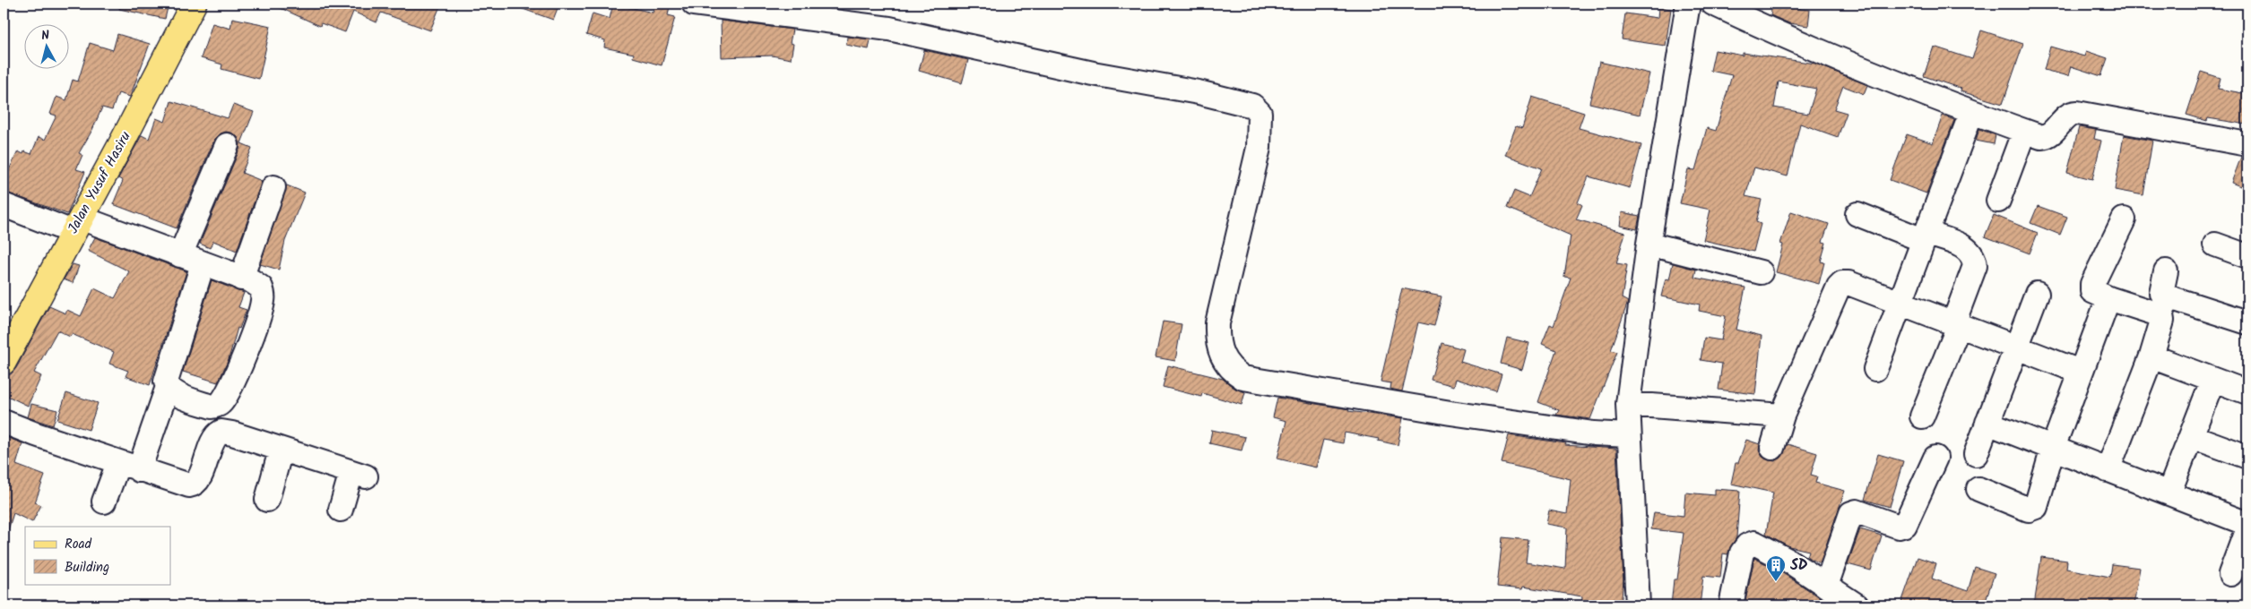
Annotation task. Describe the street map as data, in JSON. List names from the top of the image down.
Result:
{
  "streets": {
    "main road": ["Jalan Yusuf Hasiru"]
  },
  "places": {
    "building": ["SD"]
  },
  "legend": ["Road", "Building"],
  "north": "top"
}
